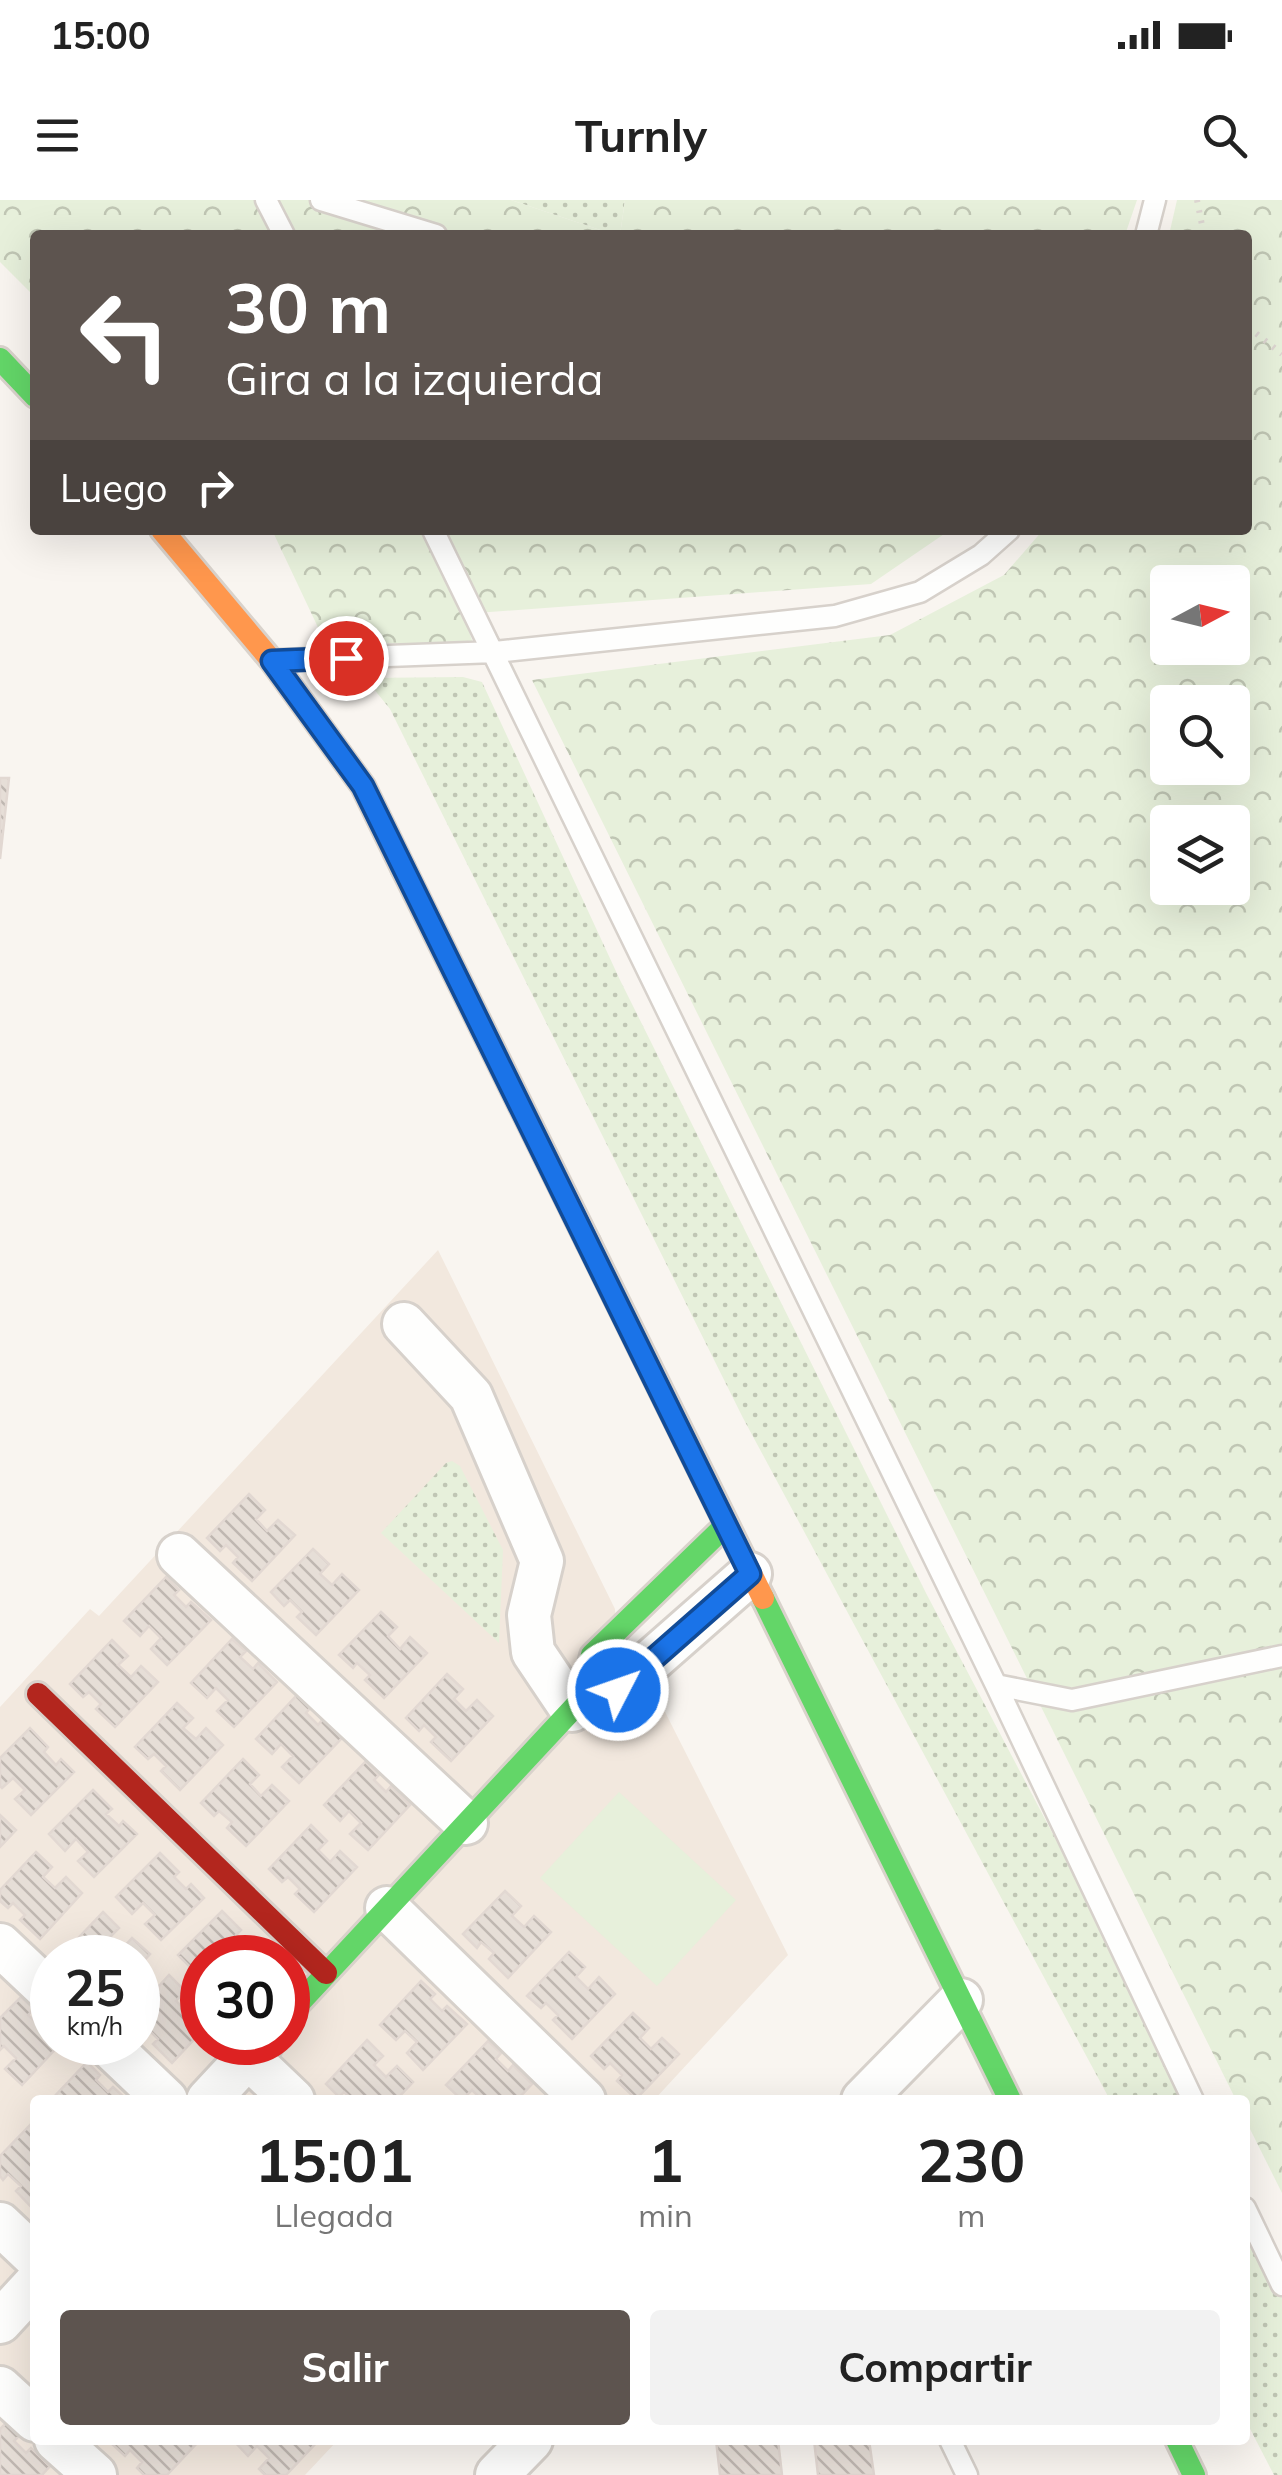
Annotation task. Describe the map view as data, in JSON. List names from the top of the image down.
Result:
{
  "north": "right",
  "page": {
    "status": "15:00",
    "header": "Turnly",
    "turn": ["30 m", "Gira a la izquierda"],
    "then": "Luego",
    "speed": "25 km/h",
    "limit": "30",
    "eta": [
      "15:01",
      "Llegada",
      "1",
      "min",
      "230",
      "m"
    ],
    "buttons": ["Salir", "Compartir"]
  }
}
